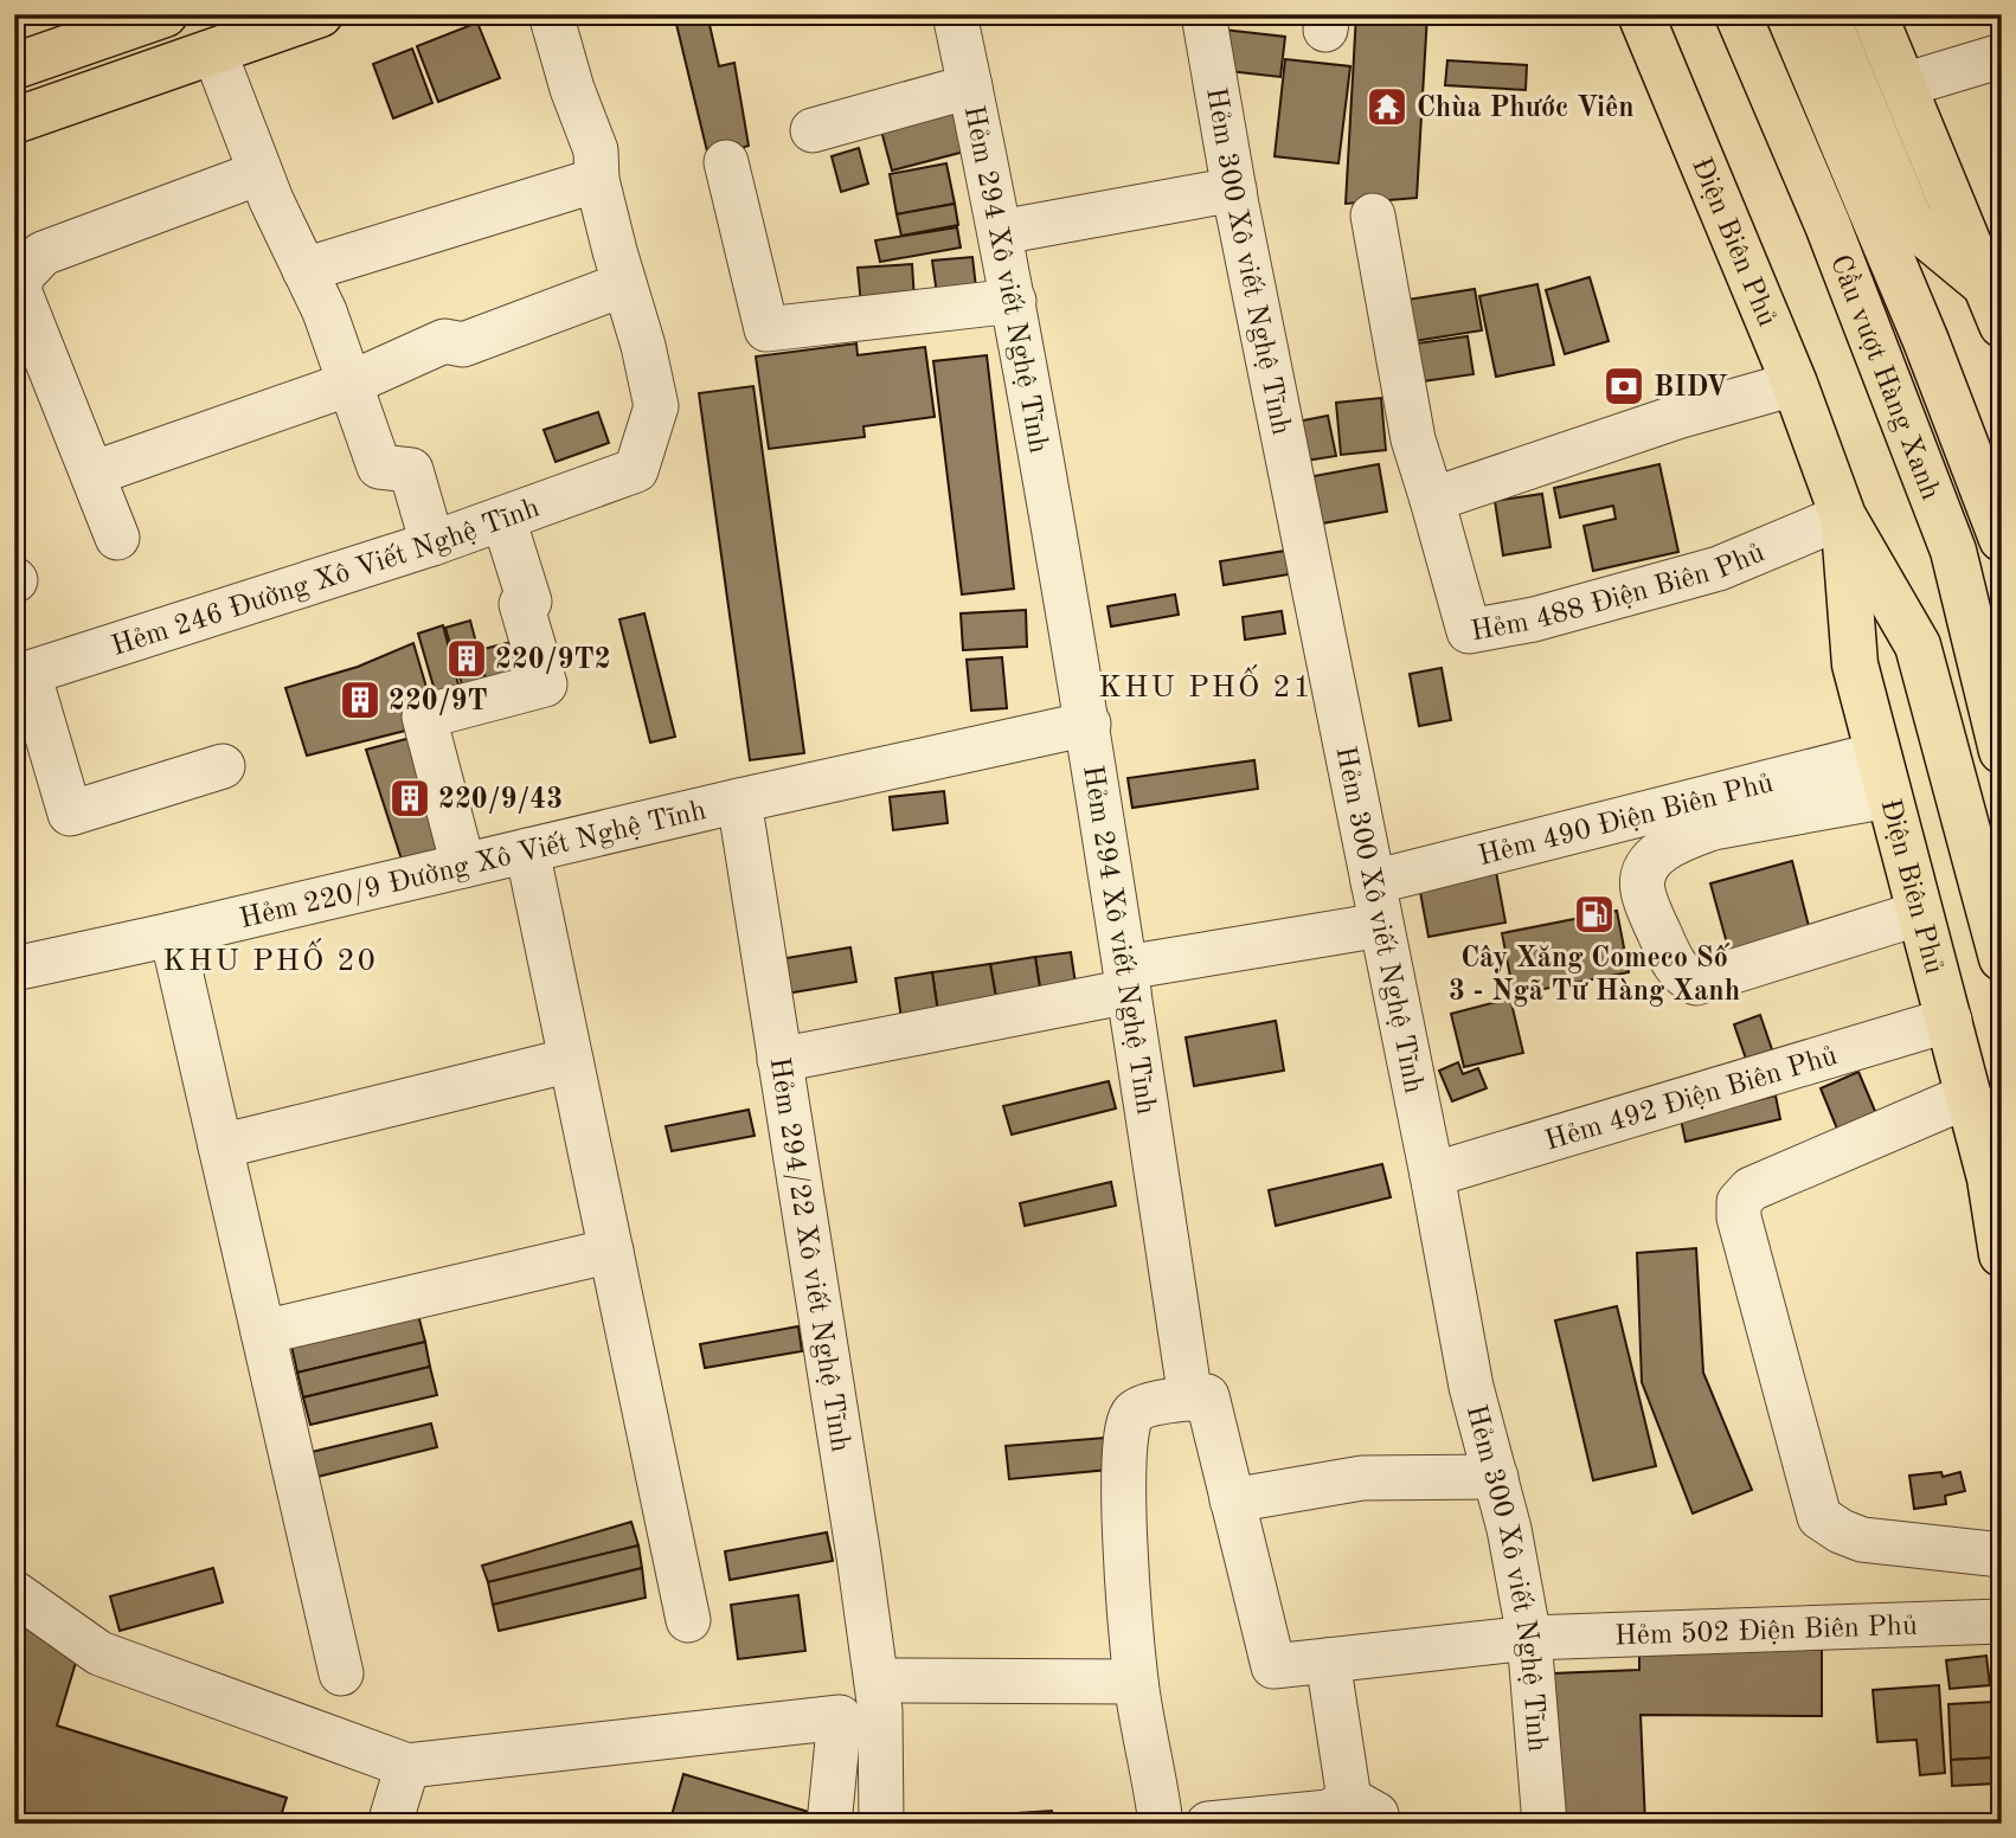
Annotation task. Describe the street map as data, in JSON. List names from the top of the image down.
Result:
{
  "streets": {
    "main road": ["Điện Biên Phủ", "Cầu vượt Hàng Xanh"],
    "street": [
      "Hẻm 300 Xô viết Nghệ Tĩnh",
      "Hẻm 294 Xô viết Nghệ Tĩnh",
      "Hẻm 246 Đường Xô Viết Nghệ Tĩnh",
      "Hẻm 488 Điện Biên Phủ",
      "Hẻm 490 Điện Biên Phủ",
      "Hẻm 220/9 Đường Xô Viết Nghệ Tĩnh",
      "Hẻm 492 Điện Biên Phủ",
      "Hẻm 294/22 Xô viết Nghệ Tĩnh",
      "Hẻm 502 Điện Biên Phủ"
    ]
  },
  "crossings": [
    ["Điện Biên Phủ", "Hẻm 488 Điện Biên Phủ"],
    ["Điện Biên Phủ", "Hẻm 490 Điện Biên Phủ"],
    ["Điện Biên Phủ", "Hẻm 492 Điện Biên Phủ"],
    ["Hẻm 300 Xô viết Nghệ Tĩnh", "Hẻm 490 Điện Biên Phủ"],
    ["Hẻm 300 Xô viết Nghệ Tĩnh", "Hẻm 492 Điện Biên Phủ"],
    ["Hẻm 300 Xô viết Nghệ Tĩnh", "Hẻm 502 Điện Biên Phủ"],
    ["Hẻm 294 Xô viết Nghệ Tĩnh", "Hẻm 220/9 Đường Xô Viết Nghệ Tĩnh"],
    ["Hẻm 220/9 Đường Xô Viết Nghệ Tĩnh", "Hẻm 294/22 Xô viết Nghệ Tĩnh"]
  ],
  "districts": ["KHU PHỐ 21", "KHU PHỐ 20"],
  "places": {
    "temple": ["Chùa Phước Viên"],
    "bank": ["BIDV"],
    "building": ["220/9T2", "220/9T", "220/9/43"],
    "fuel station": ["Cây Xăng Comeco Số 3 - Ngã Tư Hàng Xanh"]
  }
}
